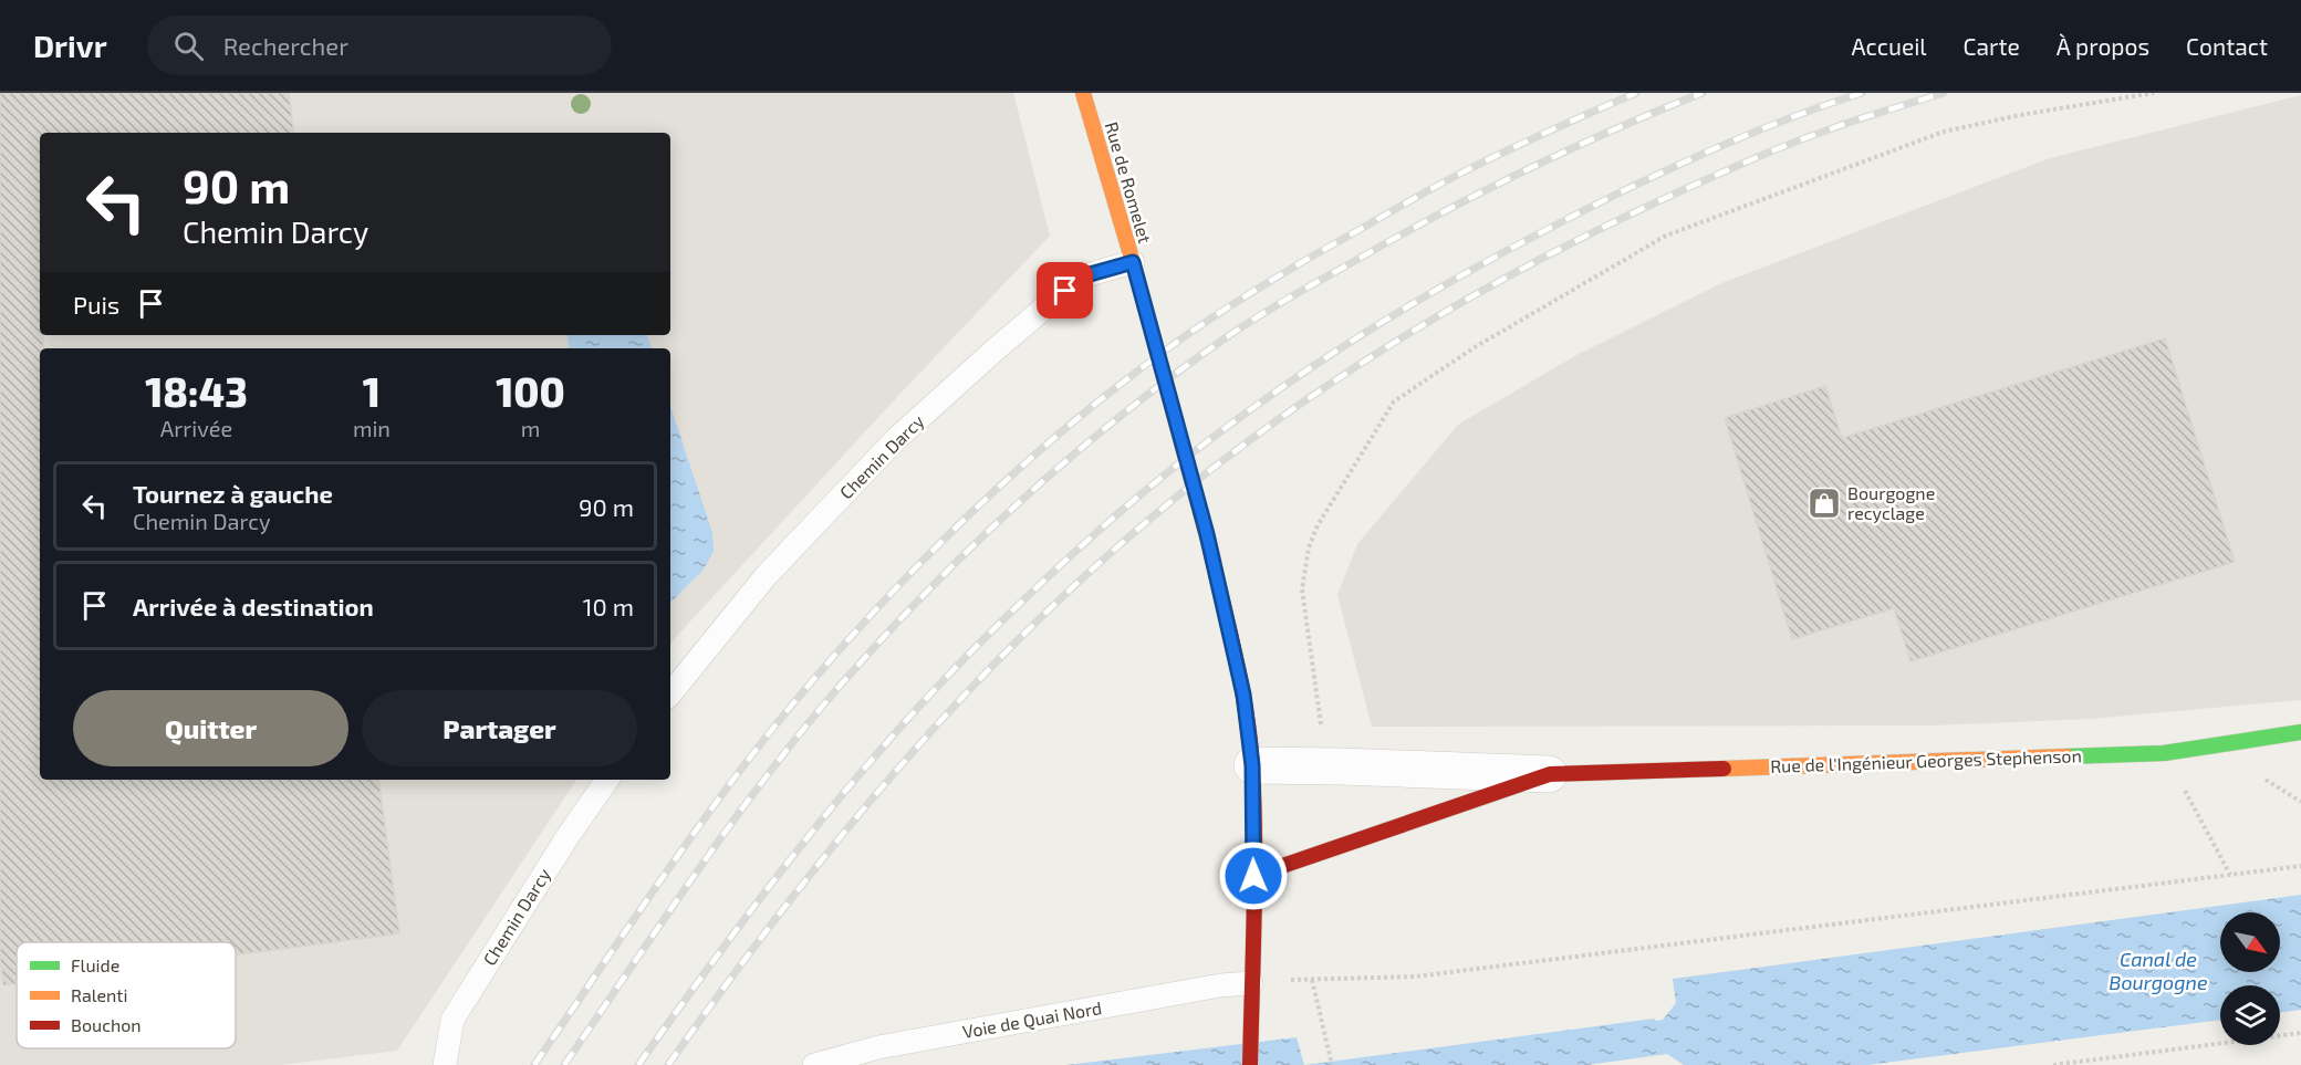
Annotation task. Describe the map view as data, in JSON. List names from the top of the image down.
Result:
{
  "streets": {
    "street": ["Rue de Romelet", "Rue de l'Ingénieur Georges Stephenson"],
    "lane": ["Chemin Darcy", "Voie de Quai Nord"]
  },
  "crossings": [
    ["Rue de Romelet", "Chemin Darcy"],
    ["Rue de Romelet", "Rue de l'Ingénieur Georges Stephenson"],
    ["Rue de Romelet", "Voie de Quai Nord"]
  ],
  "water": ["Canal de Bourgogne"],
  "places": {
    "shop": ["Bourgogne recyclage"]
  },
  "legend": ["Fluide", "Ralenti", "Bouchon"],
  "north": "bottom right",
  "page": {
    "header": "Drivr",
    "search": "Rechercher",
    "nav": [
      "Accueil",
      "Carte",
      "À propos",
      "Contact"
    ],
    "turn": ["90 m", "Chemin Darcy"],
    "then": "Puis",
    "eta": [
      "18:43",
      "Arrivée",
      "1",
      "min",
      "100",
      "m"
    ],
    "list": [
      {
        "name": "Tournez à gauche",
        "note": "Chemin Darcy",
        "value": "90 m"
      },
      {
        "name": "Arrivée à destination",
        "value": "10 m"
      }
    ],
    "buttons": ["Quitter", "Partager"]
  }
}
